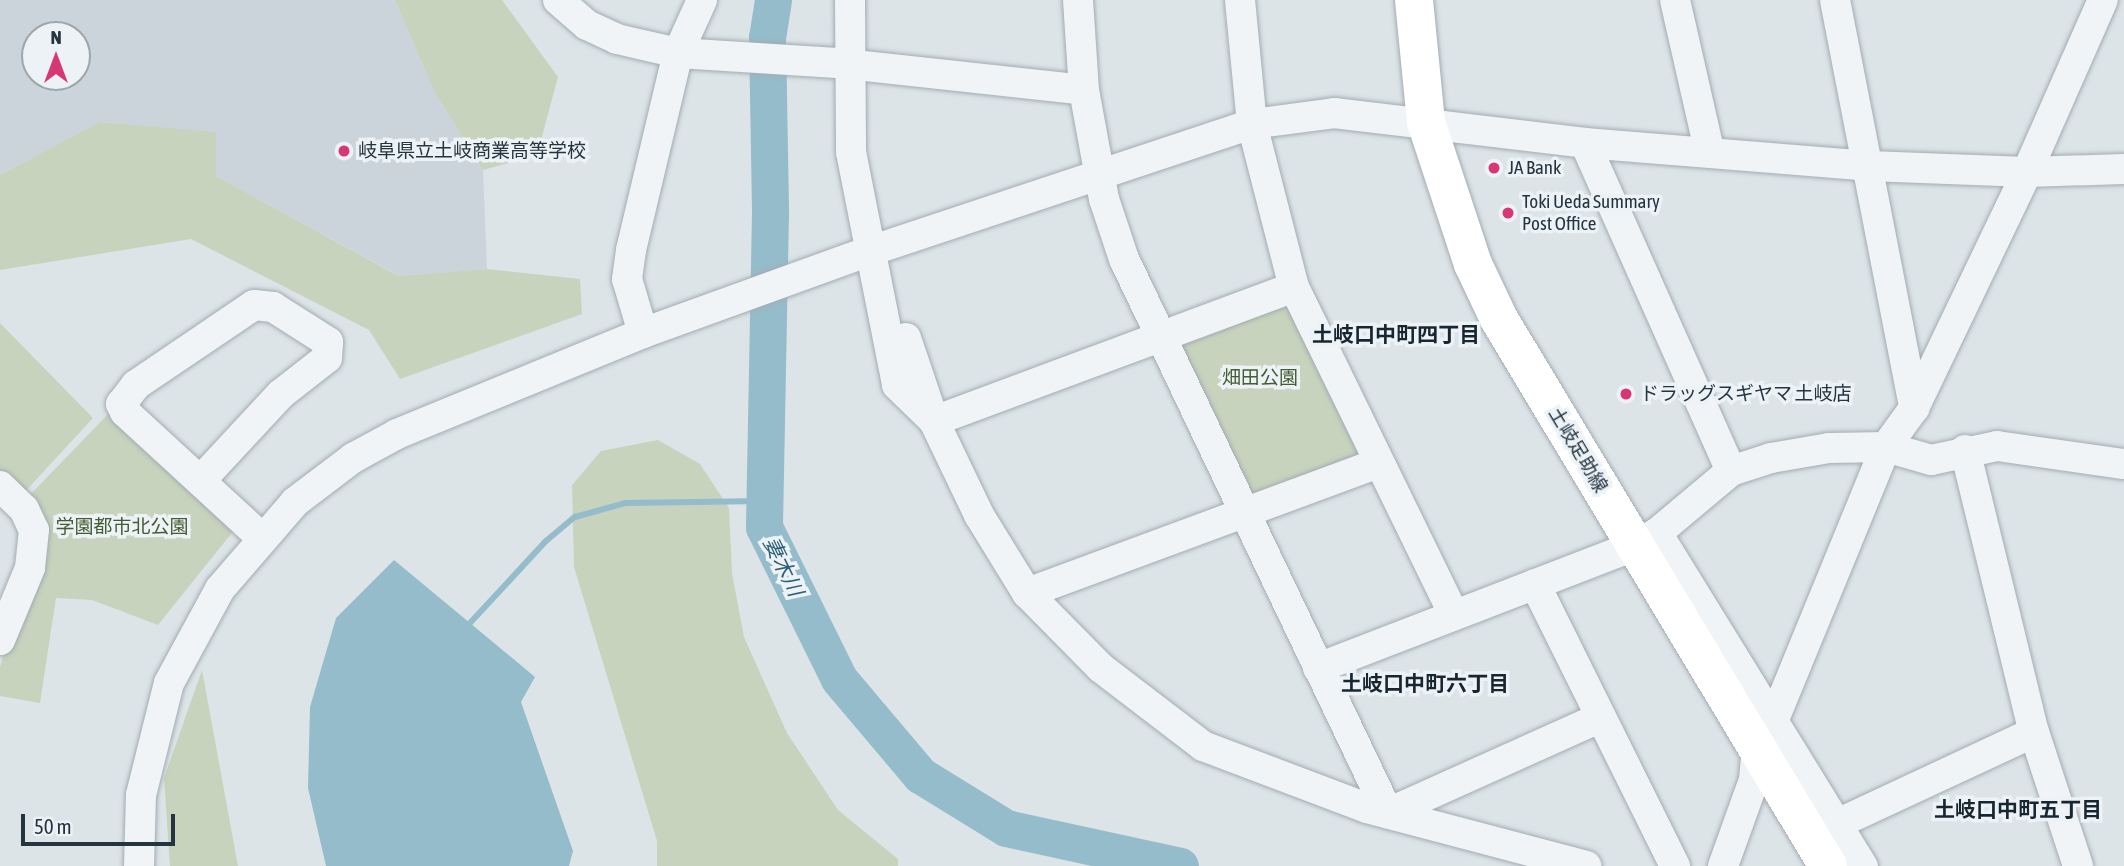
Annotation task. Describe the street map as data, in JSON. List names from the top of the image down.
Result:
{
  "streets": {
    "main road": ["土岐足助線"]
  },
  "districts": ["土岐口中町四丁目", "土岐口中町六丁目", "土岐口中町五丁目"],
  "water": ["妻木川"],
  "parks": ["畑田公園", "学園都市北公園"],
  "places": [
    "岐阜県立土岐商業高等学校",
    "JA Bank",
    "Toki Ueda Summary Post Office",
    "ドラッグスギヤマ 土岐店"
  ],
  "scale_bar": "50 m",
  "north": "top"
}
